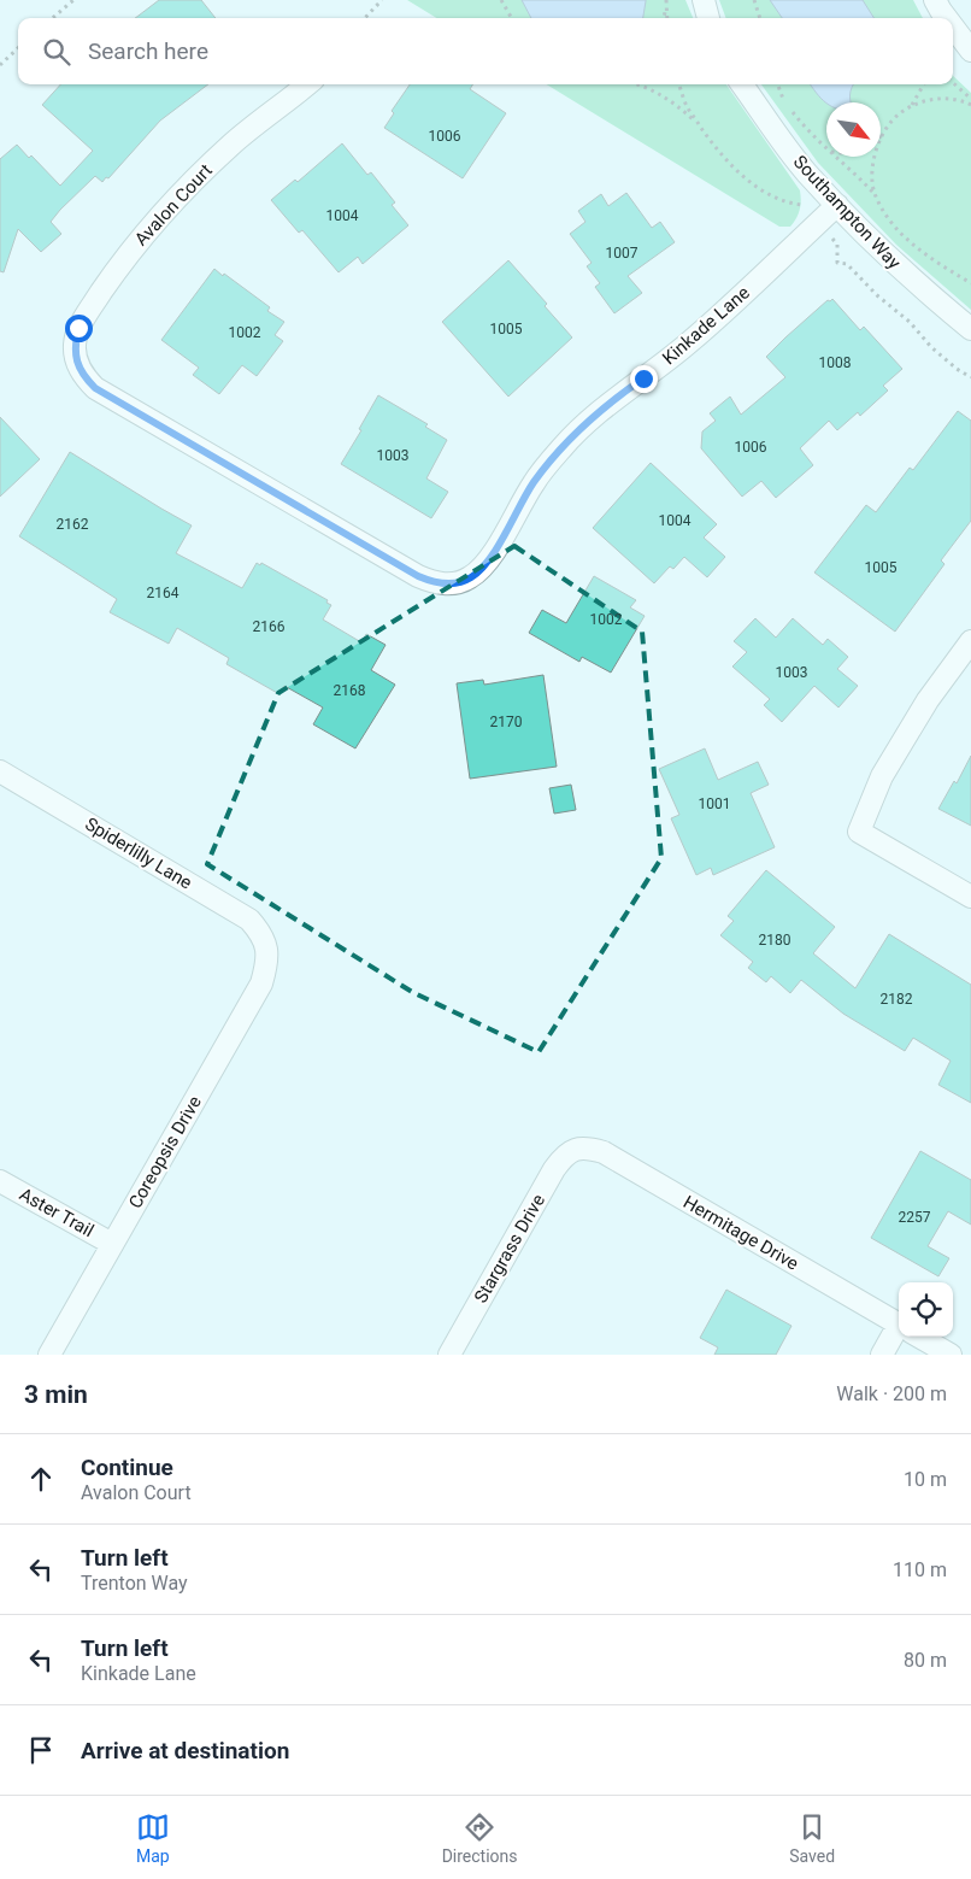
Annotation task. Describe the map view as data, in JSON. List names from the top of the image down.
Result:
{
  "streets": {
    "street": [
      "Avalon Court",
      "Southampton Way",
      "Kinkade Lane",
      "Spiderlilly Lane",
      "Coreopsis Drive",
      "Aster Trail",
      "Hermitage Drive",
      "Stargrass Drive"
    ]
  },
  "crossings": [
    ["Avalon Court", "Kinkade Lane"],
    ["Southampton Way", "Kinkade Lane"],
    ["Spiderlilly Lane", "Coreopsis Drive"],
    ["Coreopsis Drive", "Aster Trail"],
    ["Hermitage Drive", "Stargrass Drive"]
  ],
  "house_numbers": [
    "1006",
    "1004",
    "1007",
    "1005",
    "1002",
    "1008",
    "1006",
    "1003",
    "1004",
    "2162",
    "1005",
    "2164",
    "1002",
    "2166",
    "1003",
    "2168",
    "2170",
    "1001",
    "2180",
    "2182",
    "2257"
  ],
  "north": "bottom right",
  "page": {
    "search": "Search here",
    "heading": ["3 min", "Walk · 200 m"],
    "list": [
      ["Continue", "Avalon Court", "10 m"],
      ["Turn left", "Trenton Way", "110 m"],
      ["Turn left", "Kinkade Lane", "80 m"],
      "Arrive at destination"
    ],
    "nav": ["Map", "Directions", "Saved"]
  }
}
